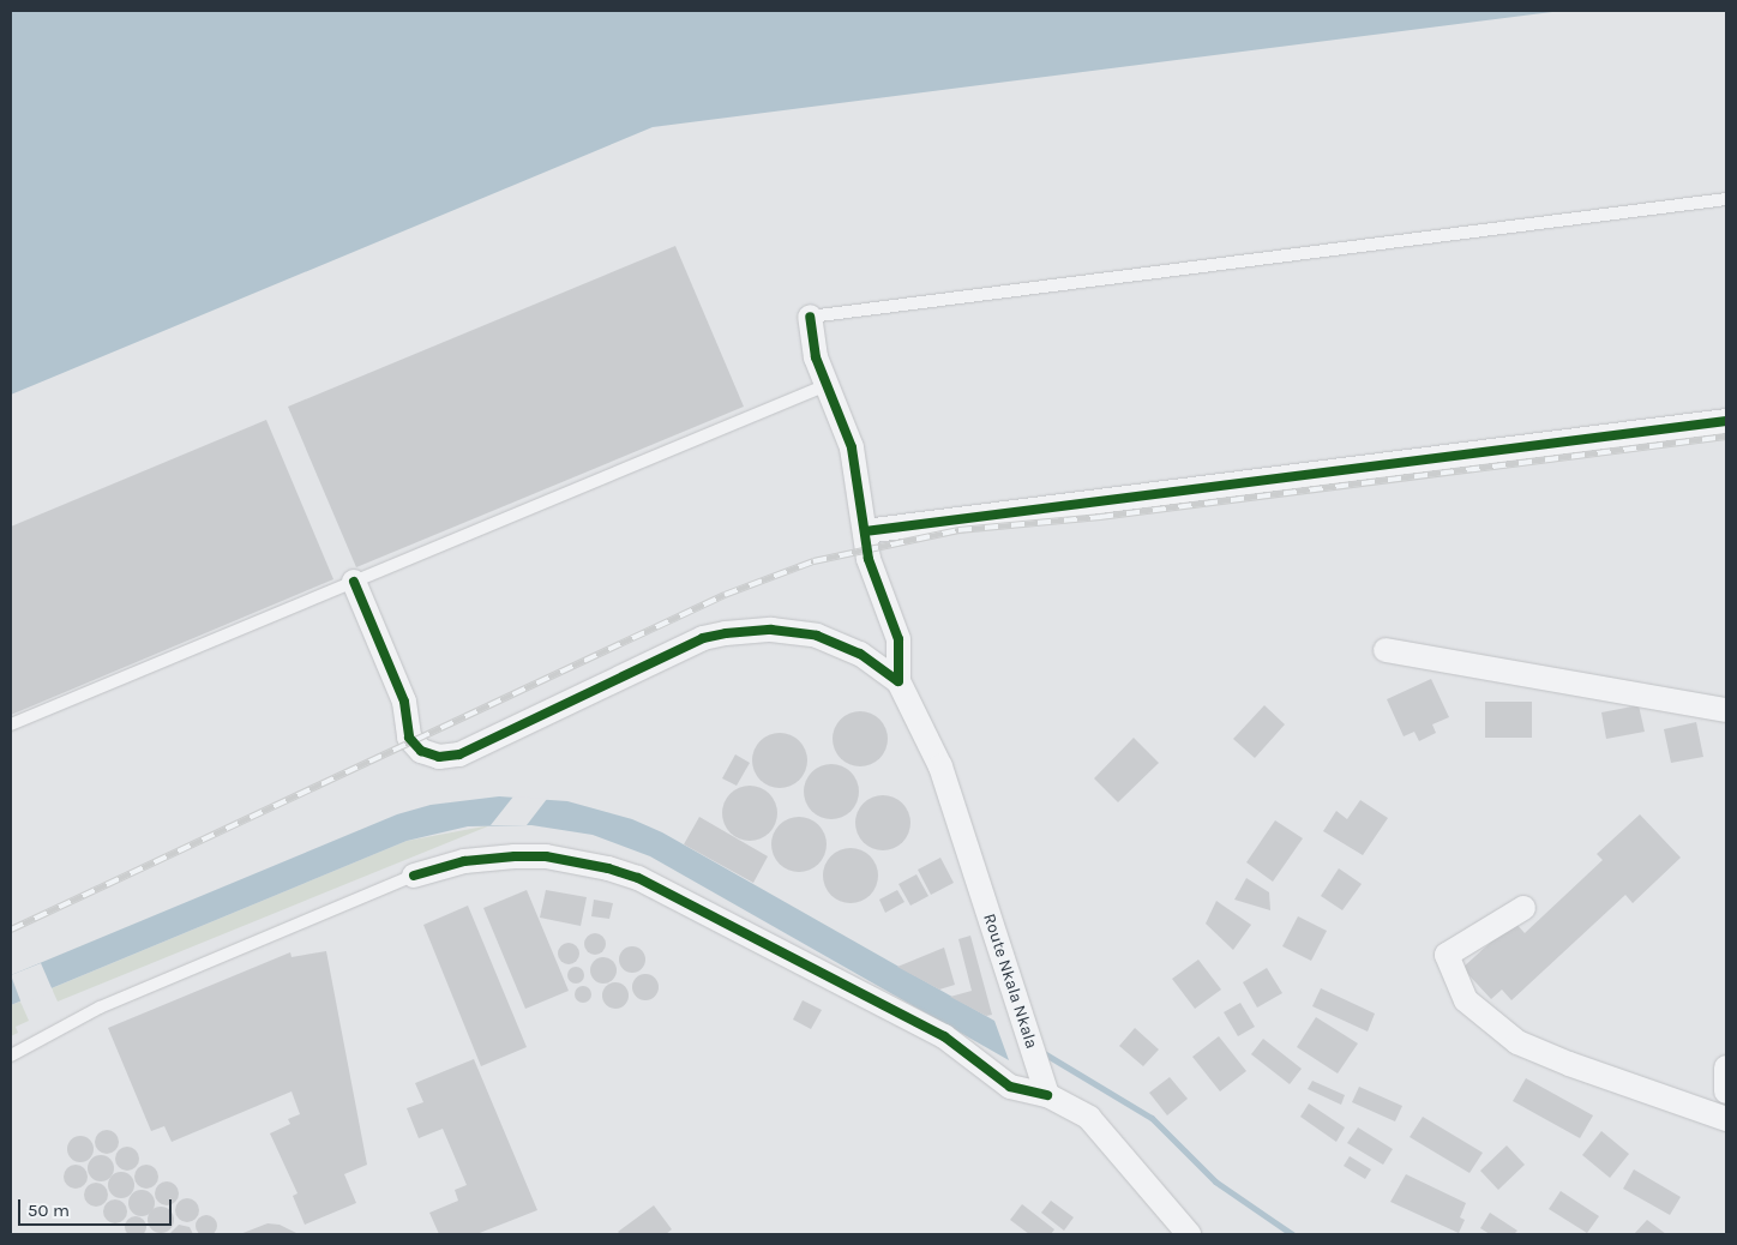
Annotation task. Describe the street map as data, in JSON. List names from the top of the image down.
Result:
{
  "streets": {
    "street": ["Route Nkala Nkala"]
  },
  "scale_bar": "50 m"
}
